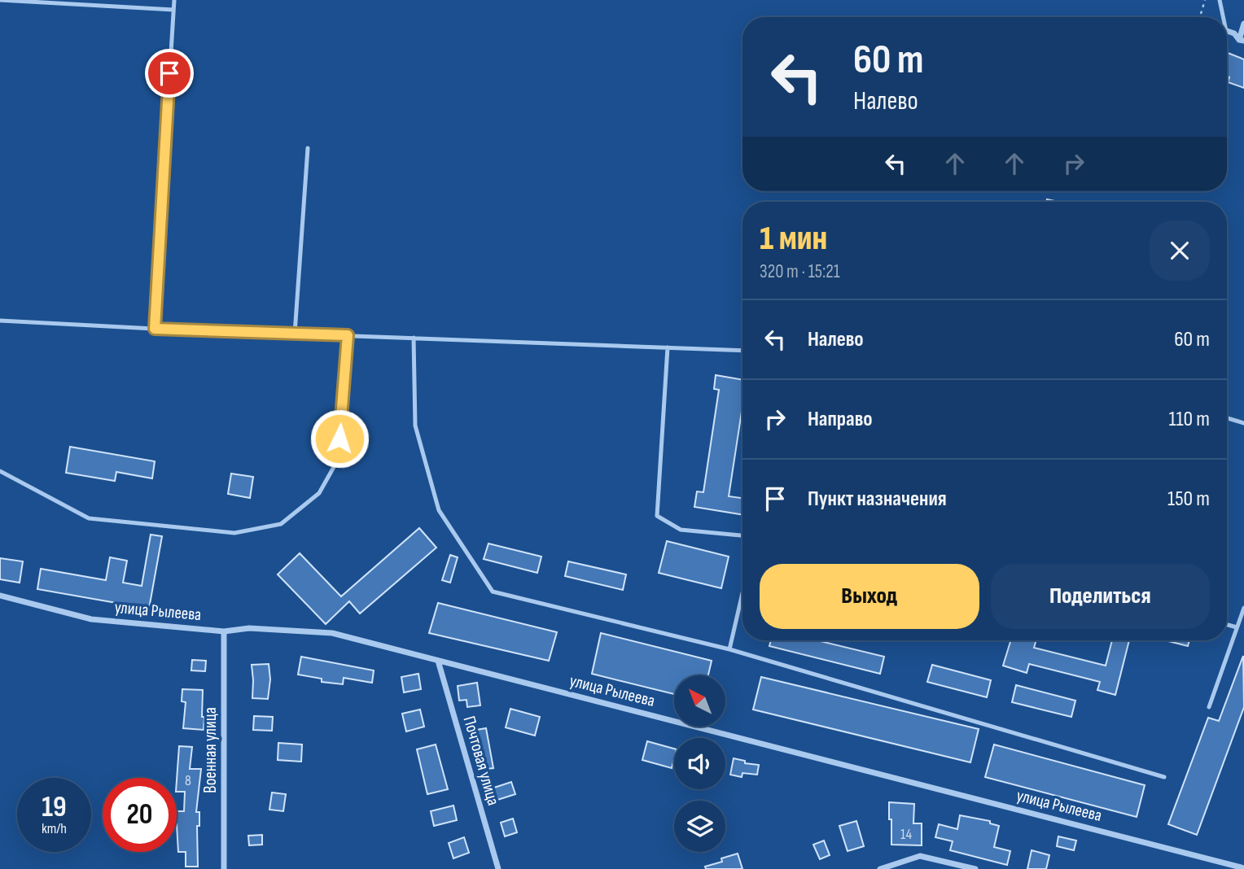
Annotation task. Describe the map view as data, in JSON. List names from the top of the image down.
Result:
{
  "streets": {
    "street": ["улица Рылеева", "Военная улица", "Почтовая улица"]
  },
  "crossings": [
    ["улица Рылеева", "Военная улица"],
    ["улица Рылеева", "Почтовая улица"]
  ],
  "house_numbers": ["8", "14"],
  "north": "top left",
  "page": {
    "turn": ["60 m", "Налево"],
    "heading": ["1 мин", "320 m · 15:21"],
    "list": [
      {
        "name": "Налево",
        "value": "60 m"
      },
      {
        "name": "Направо",
        "value": "110 m"
      },
      {
        "name": "Пункт назначения",
        "value": "150 m"
      }
    ],
    "buttons": ["Выход", "Поделиться"],
    "speed": "19 km/h",
    "limit": "20"
  }
}
